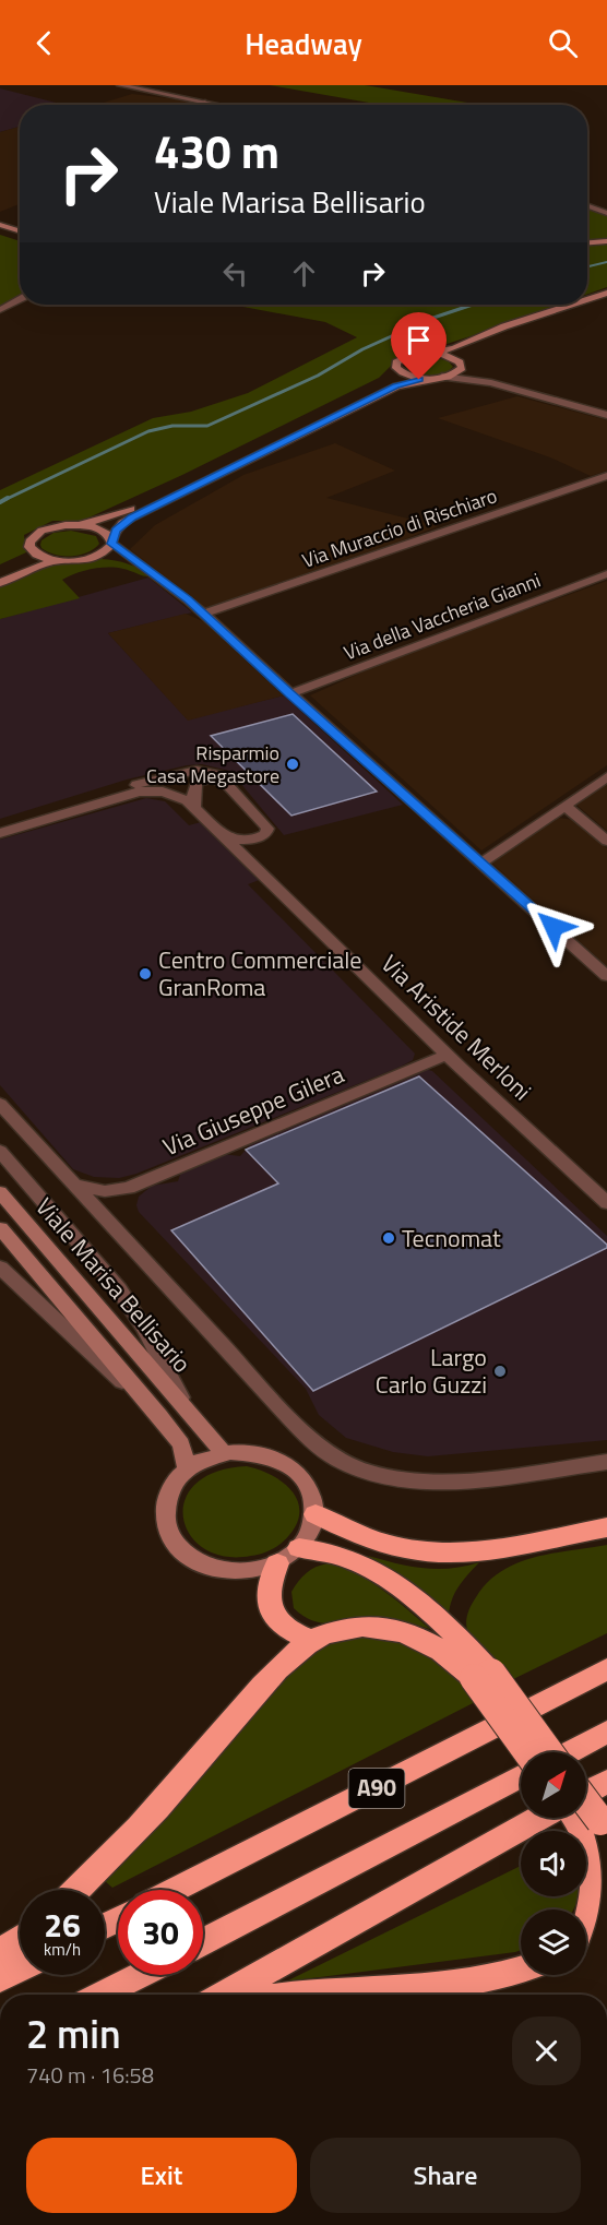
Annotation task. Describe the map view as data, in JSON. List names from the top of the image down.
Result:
{
  "streets": {
    "highway": ["A90"],
    "main road": ["Viale Marisa Bellisario"],
    "street": [
      "Via Muraccio di Rischiaro",
      "Via della Vaccheria Gianni",
      "Via Aristide Merloni",
      "Via Giuseppe Gilera"
    ]
  },
  "crossings": [
    ["Via Aristide Merloni", "Via Giuseppe Gilera"]
  ],
  "places": [
    "Risparmio Casa Megastore",
    "Centro Commerciale GranRoma",
    "Tecnomat",
    "Largo Carlo Guzzi"
  ],
  "north": "top right",
  "page": {
    "header": "Headway",
    "turn": ["430 m", "Viale Marisa Bellisario"],
    "speed": "26 km/h",
    "limit": "30",
    "heading": ["2 min", "740 m · 16:58"],
    "buttons": ["Exit", "Share"]
  }
}
